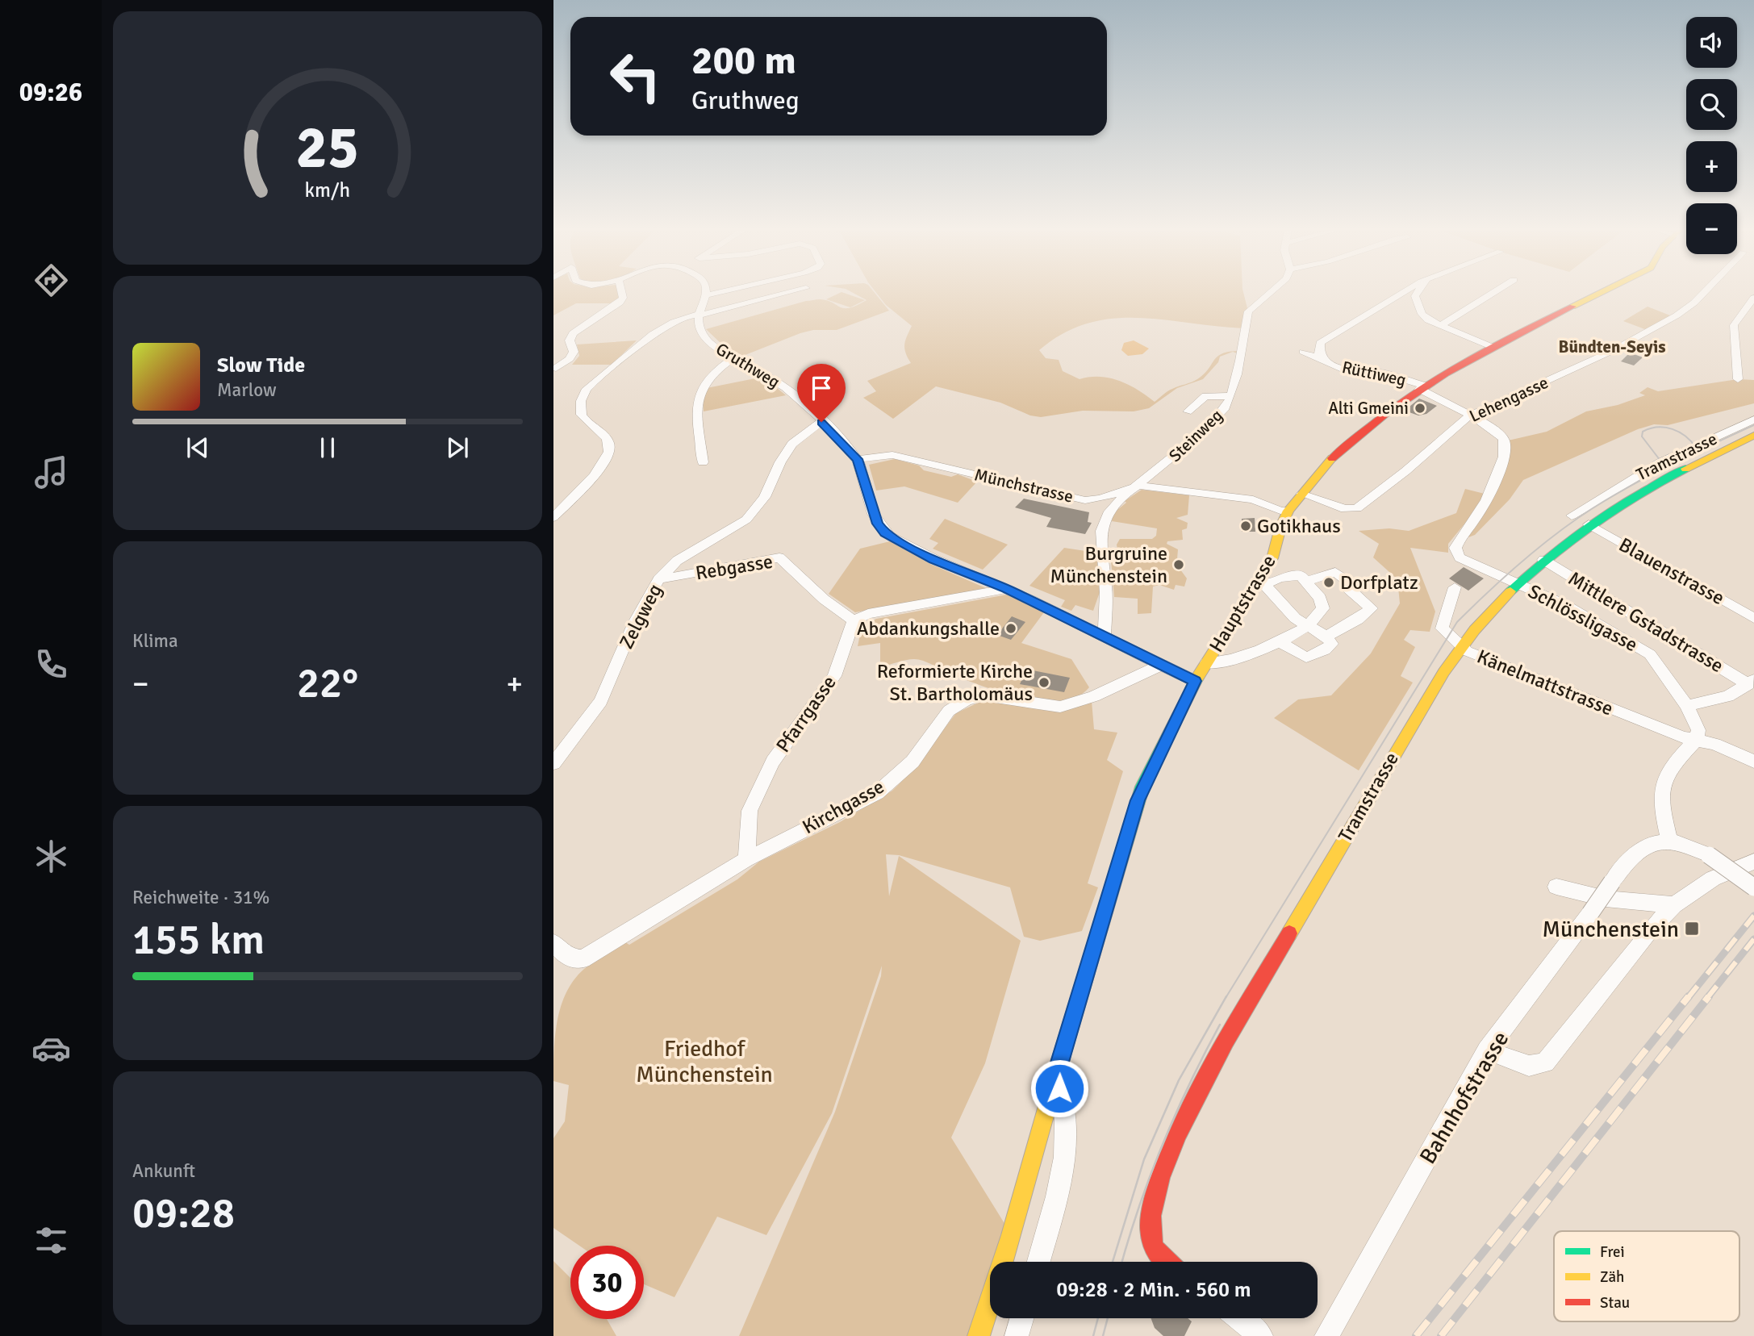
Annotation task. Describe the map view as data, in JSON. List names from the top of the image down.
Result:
{
  "streets": {
    "main road": ["Tramstrasse", "Hauptstrasse"],
    "street": [
      "Gruthweg",
      "Rüttiweg",
      "Lehengasse",
      "Steinweg",
      "Münchstrasse",
      "Rebgasse",
      "Blauenstrasse",
      "Zelgweg",
      "Schlössligasse",
      "Mittlere Gstadstrasse",
      "Känelmattstrasse",
      "Pfarrgasse",
      "Kirchgasse",
      "Bahnhofstrasse"
    ]
  },
  "crossings": [
    ["Gruthweg", "Steinweg"],
    ["Gruthweg", "Münchstrasse"],
    ["Gruthweg", "Hauptstrasse"],
    ["Gruthweg", "Zelgweg"],
    ["Gruthweg", "Kirchgasse"],
    ["Rüttiweg", "Lehengasse"],
    ["Rüttiweg", "Hauptstrasse"],
    ["Rüttiweg", "Schlössligasse"],
    ["Lehengasse", "Hauptstrasse"],
    ["Lehengasse", "Schlössligasse"],
    ["Steinweg", "Münchstrasse"],
    ["Tramstrasse", "Blauenstrasse"],
    ["Tramstrasse", "Schlössligasse"],
    ["Tramstrasse", "Mittlere Gstadstrasse"],
    ["Tramstrasse", "Känelmattstrasse"],
    ["Münchstrasse", "Hauptstrasse"],
    ["Rebgasse", "Zelgweg"],
    ["Rebgasse", "Pfarrgasse"],
    ["Schlössligasse", "Känelmattstrasse"],
    ["Pfarrgasse", "Kirchgasse"]
  ],
  "districts": ["Bündten-Seyis"],
  "parks": ["Friedhof Münchenstein"],
  "places": {
    "other": [
      "Alti Gmeini",
      "Gotikhaus",
      "Burgruine Münchenstein",
      "Dorfplatz",
      "Abdankungshalle",
      "Reformierte Kirche St. Bartholomäus"
    ],
    "transit": ["Münchenstein"]
  },
  "legend": ["Frei", "Zäh", "Stau"],
  "page": {
    "tabs": "09:26",
    "map_buttons": ["+", "−"],
    "turn": ["200 m", "Gruthweg"],
    "song": ["Slow Tide", "Marlow"],
    "tile": [
      "Klima",
      ["Reichweite · 31%", "155 km"],
      ["Ankunft", "09:28"]
    ],
    "heat": ["−", "22°", "+"],
    "limit": "30",
    "trip": "09:28 · 2 Min. · 560 m",
    "gauge": ["25", "km/h"]
  }
}
